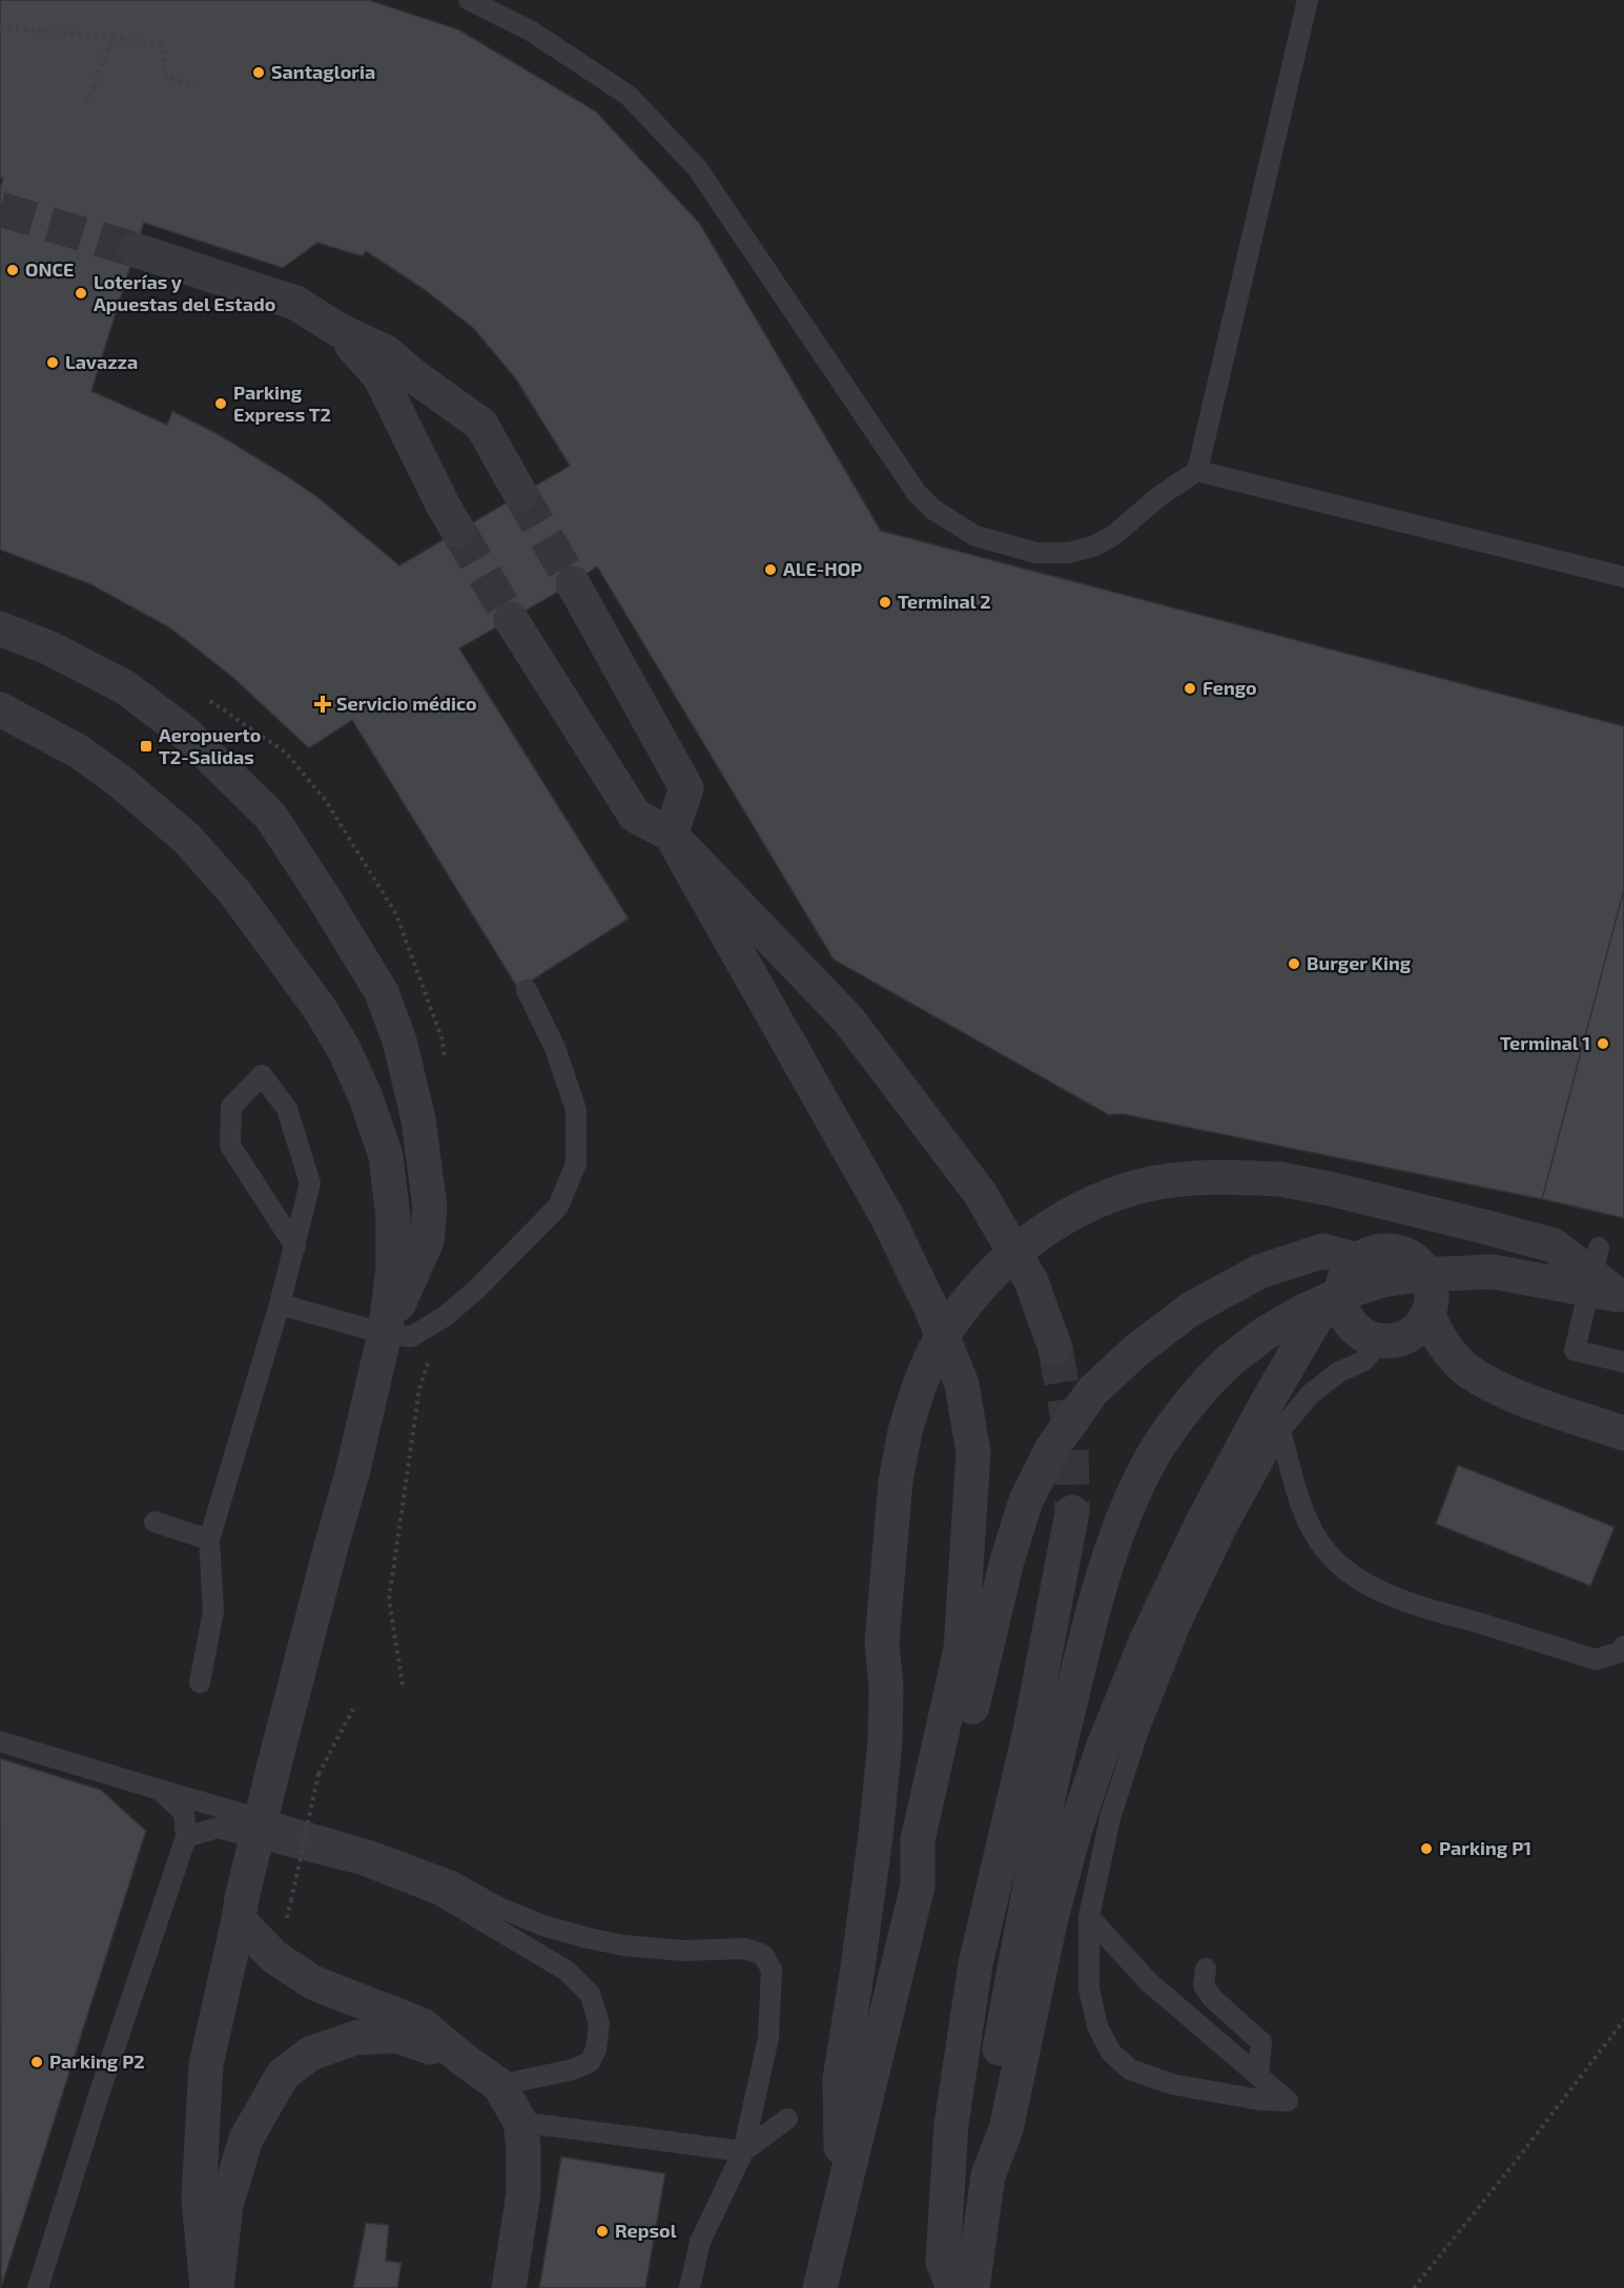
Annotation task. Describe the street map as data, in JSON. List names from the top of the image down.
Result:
{
  "places": {
    "other": [
      "Santagloria",
      "ONCE",
      "Loterías y Apuestas del Estado",
      "Lavazza",
      "Parking Express T2",
      "ALE-HOP",
      "Terminal 2",
      "Fengo",
      "Burger King",
      "Terminal 1",
      "Parking P1",
      "Parking P2",
      "Repsol"
    ],
    "health": ["Servicio médico"],
    "transit": ["Aeropuerto T2-Salidas"]
  }
}
